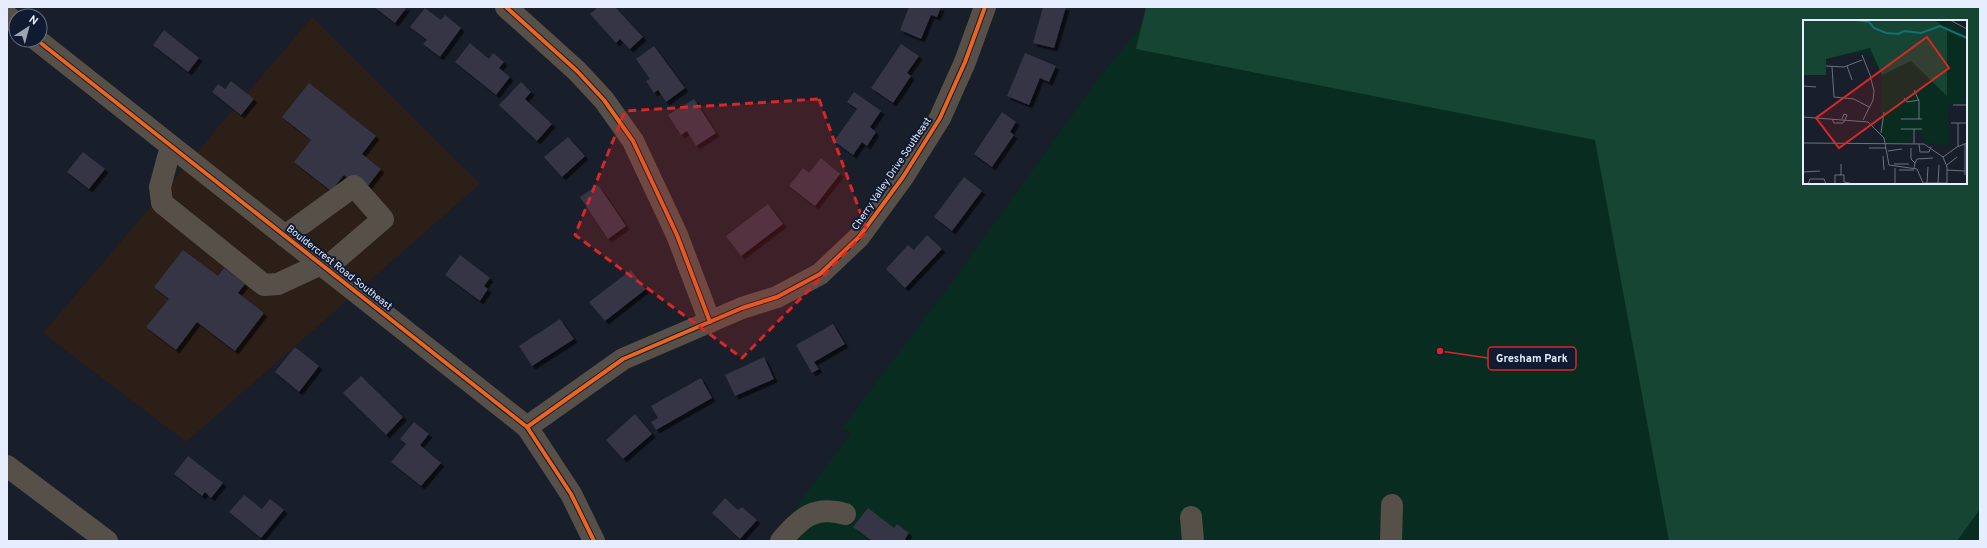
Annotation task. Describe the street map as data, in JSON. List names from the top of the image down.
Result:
{
  "streets": {
    "street": ["Cherry Valley Drive Southeast", "Bouldercrest Road Southeast"]
  },
  "crossings": [
    ["Cherry Valley Drive Southeast", "Bouldercrest Road Southeast"]
  ],
  "places": ["Gresham Park"],
  "north": "top right"
}
